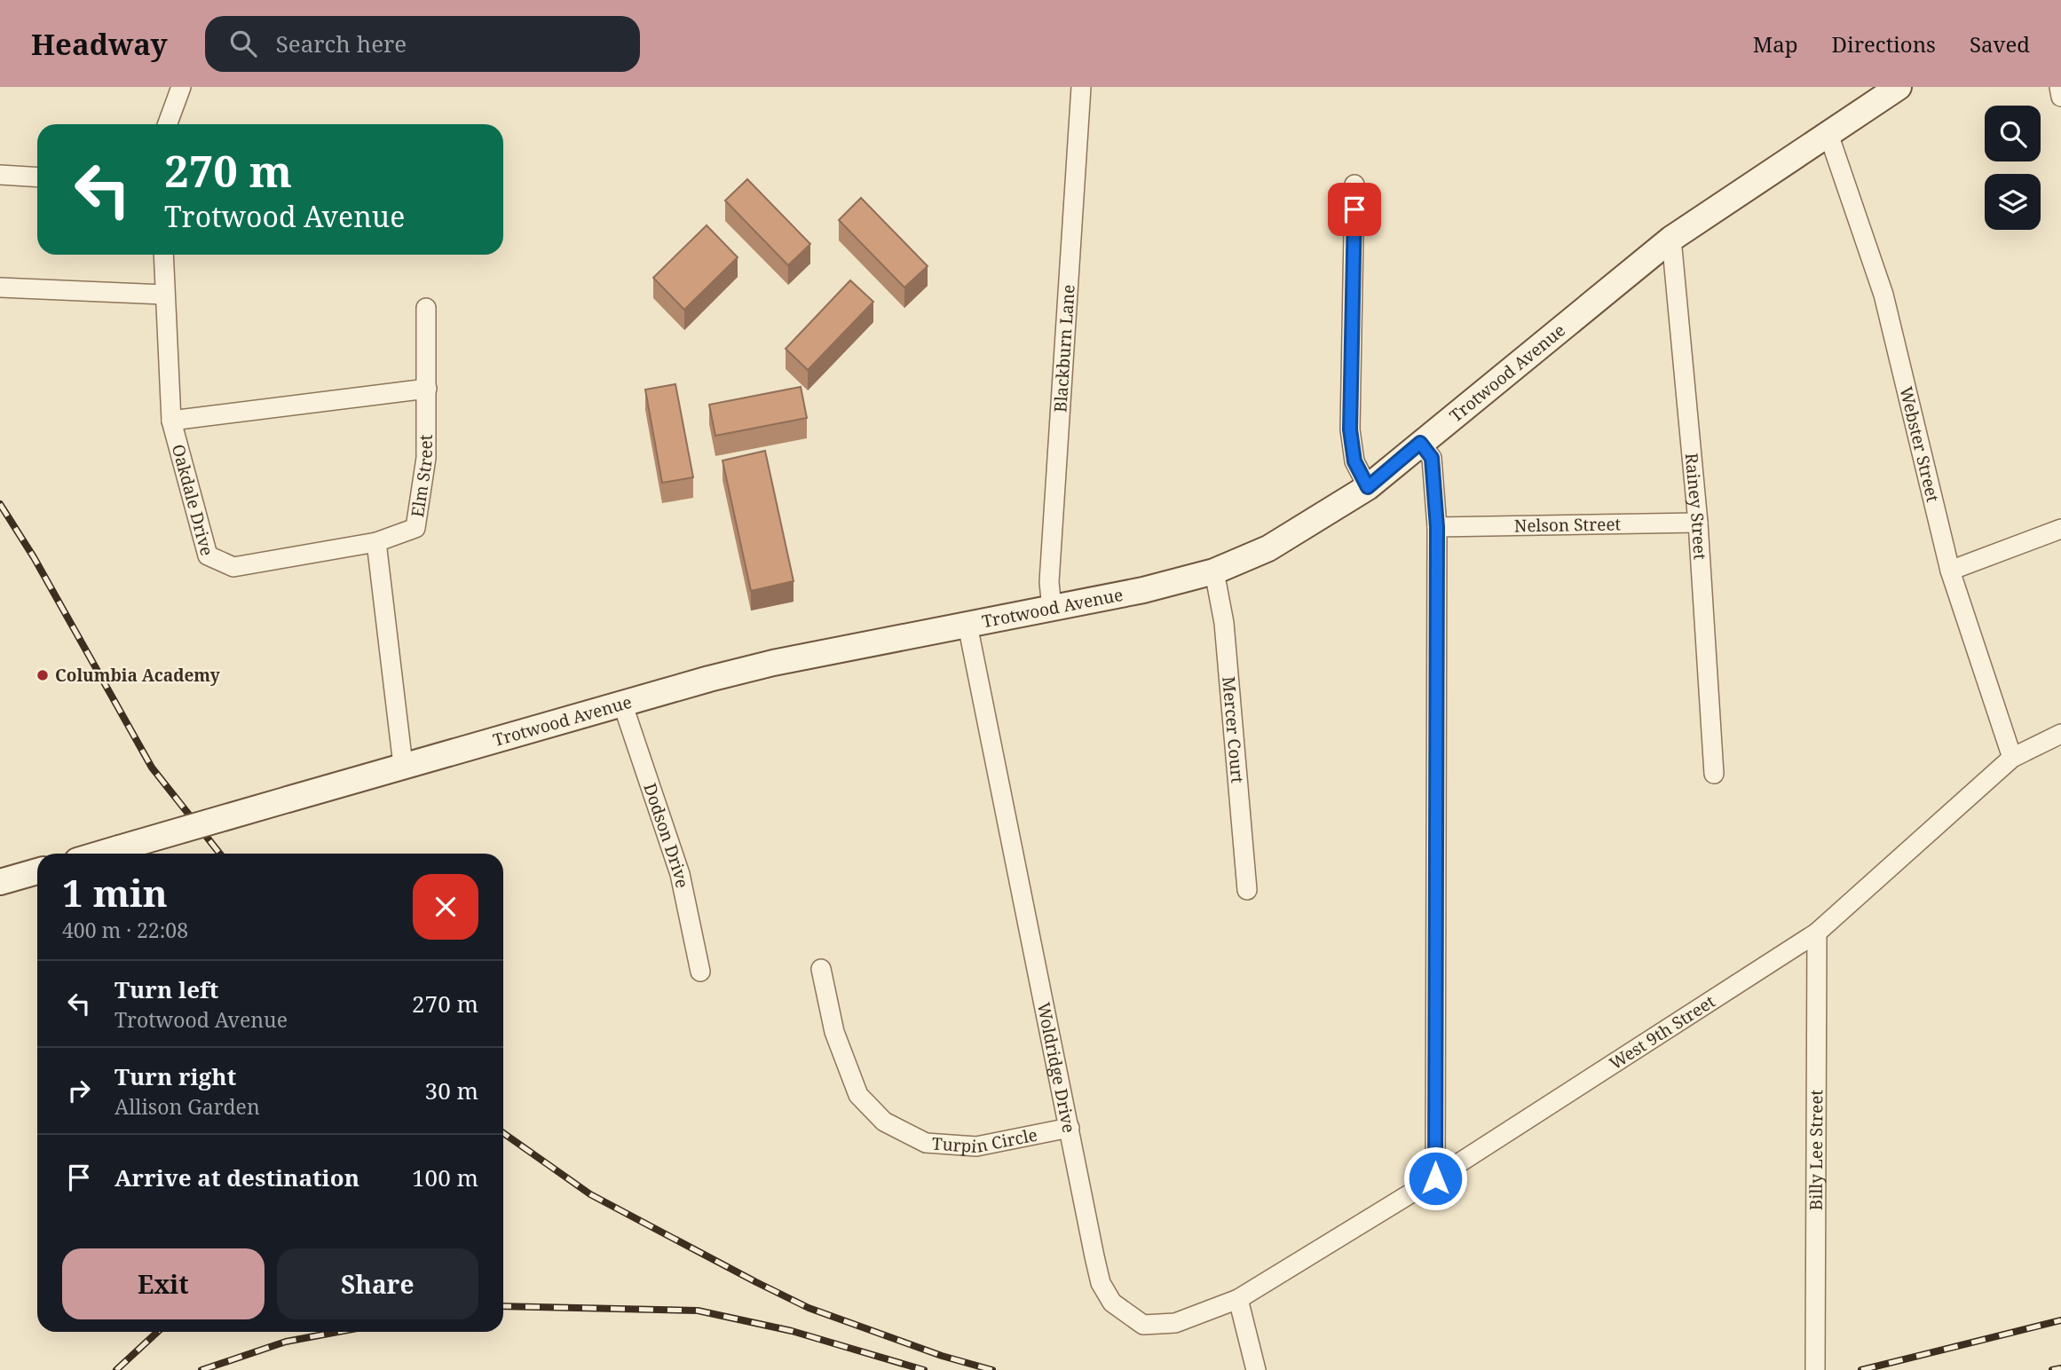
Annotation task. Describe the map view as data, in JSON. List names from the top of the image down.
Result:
{
  "streets": {
    "main road": ["Trotwood Avenue"],
    "street": [
      "Blackburn Lane",
      "Webster Street",
      "Elm Street",
      "Oakdale Drive",
      "Rainey Street",
      "Nelson Street",
      "Mercer Court",
      "Dodson Drive",
      "West 9th Street",
      "Woldridge Drive",
      "Turpin Circle",
      "Billy Lee Street"
    ]
  },
  "crossings": [
    ["Blackburn Lane", "Trotwood Avenue"],
    ["Trotwood Avenue", "Webster Street"],
    ["Trotwood Avenue", "Rainey Street"],
    ["Trotwood Avenue", "Mercer Court"],
    ["Trotwood Avenue", "Dodson Drive"],
    ["Trotwood Avenue", "Woldridge Drive"],
    ["Webster Street", "West 9th Street"],
    ["Elm Street", "Oakdale Drive"],
    ["Rainey Street", "Nelson Street"],
    ["West 9th Street", "Woldridge Drive"],
    ["West 9th Street", "Billy Lee Street"],
    ["Woldridge Drive", "Turpin Circle"]
  ],
  "places": ["Columbia Academy"],
  "page": {
    "header": "Headway",
    "search": "Search here",
    "nav": ["Map", "Directions", "Saved"],
    "turn": ["270 m", "Trotwood Avenue"],
    "heading": ["1 min", "400 m · 22:08"],
    "list": [
      {
        "name": "Turn left",
        "note": "Trotwood Avenue",
        "value": "270 m"
      },
      {
        "name": "Turn right",
        "note": "Allison Garden",
        "value": "30 m"
      },
      {
        "name": "Arrive at destination",
        "value": "100 m"
      }
    ],
    "buttons": ["Exit", "Share"]
  }
}
